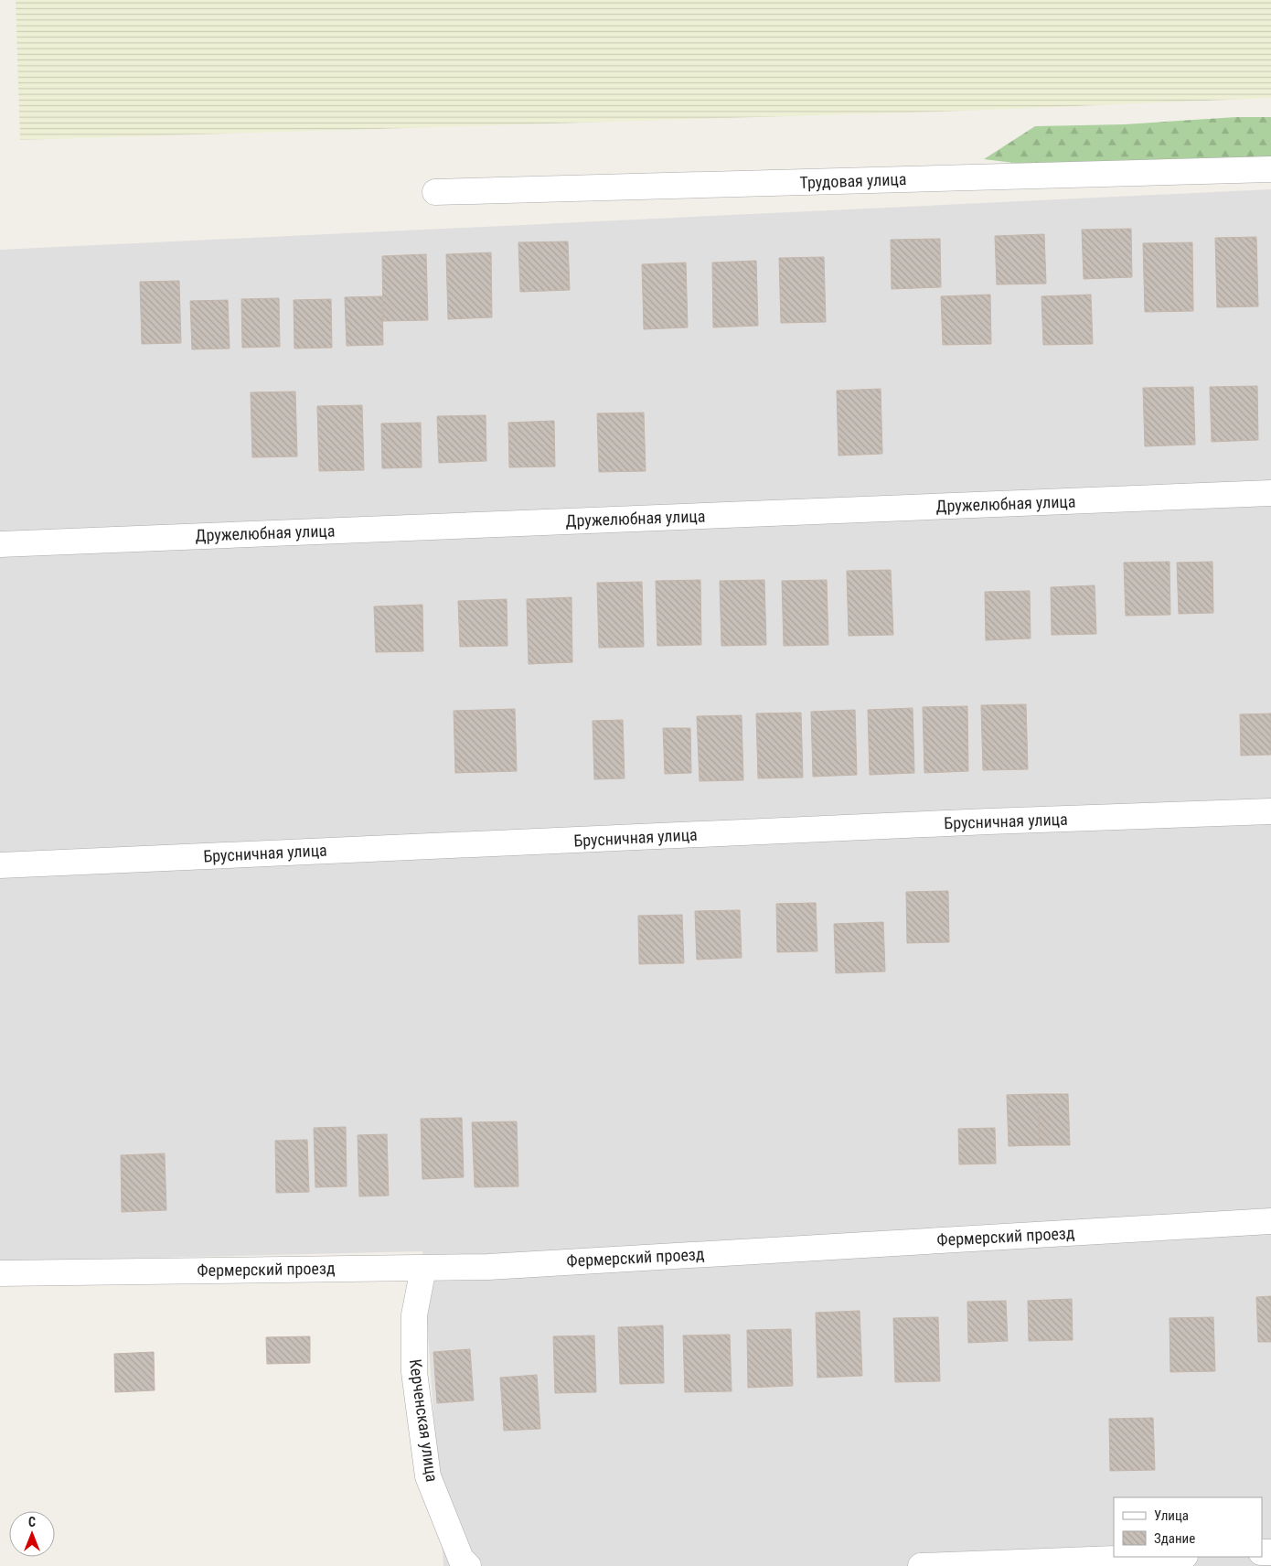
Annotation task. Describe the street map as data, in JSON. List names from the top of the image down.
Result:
{
  "streets": {
    "street": [
      "Трудовая улица",
      "Дружелюбная улица",
      "Брусничная улица",
      "Фермерский проезд",
      "Керченская улица"
    ]
  },
  "crossings": [
    ["Фермерский проезд", "Керченская улица"]
  ],
  "legend": ["Улица", "Здание"],
  "north": "top"
}
